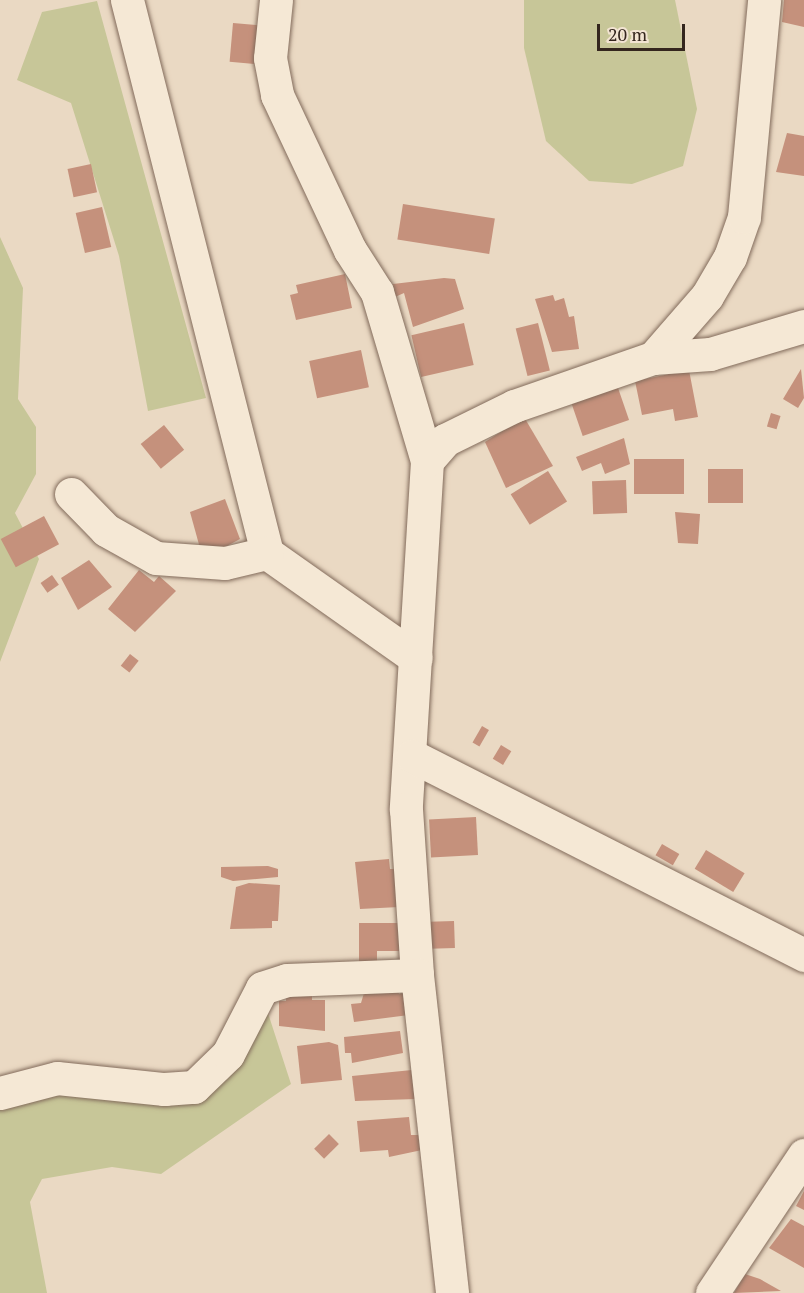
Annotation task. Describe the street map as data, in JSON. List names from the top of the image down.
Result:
{
  "scale_bar": "20 m"
}
